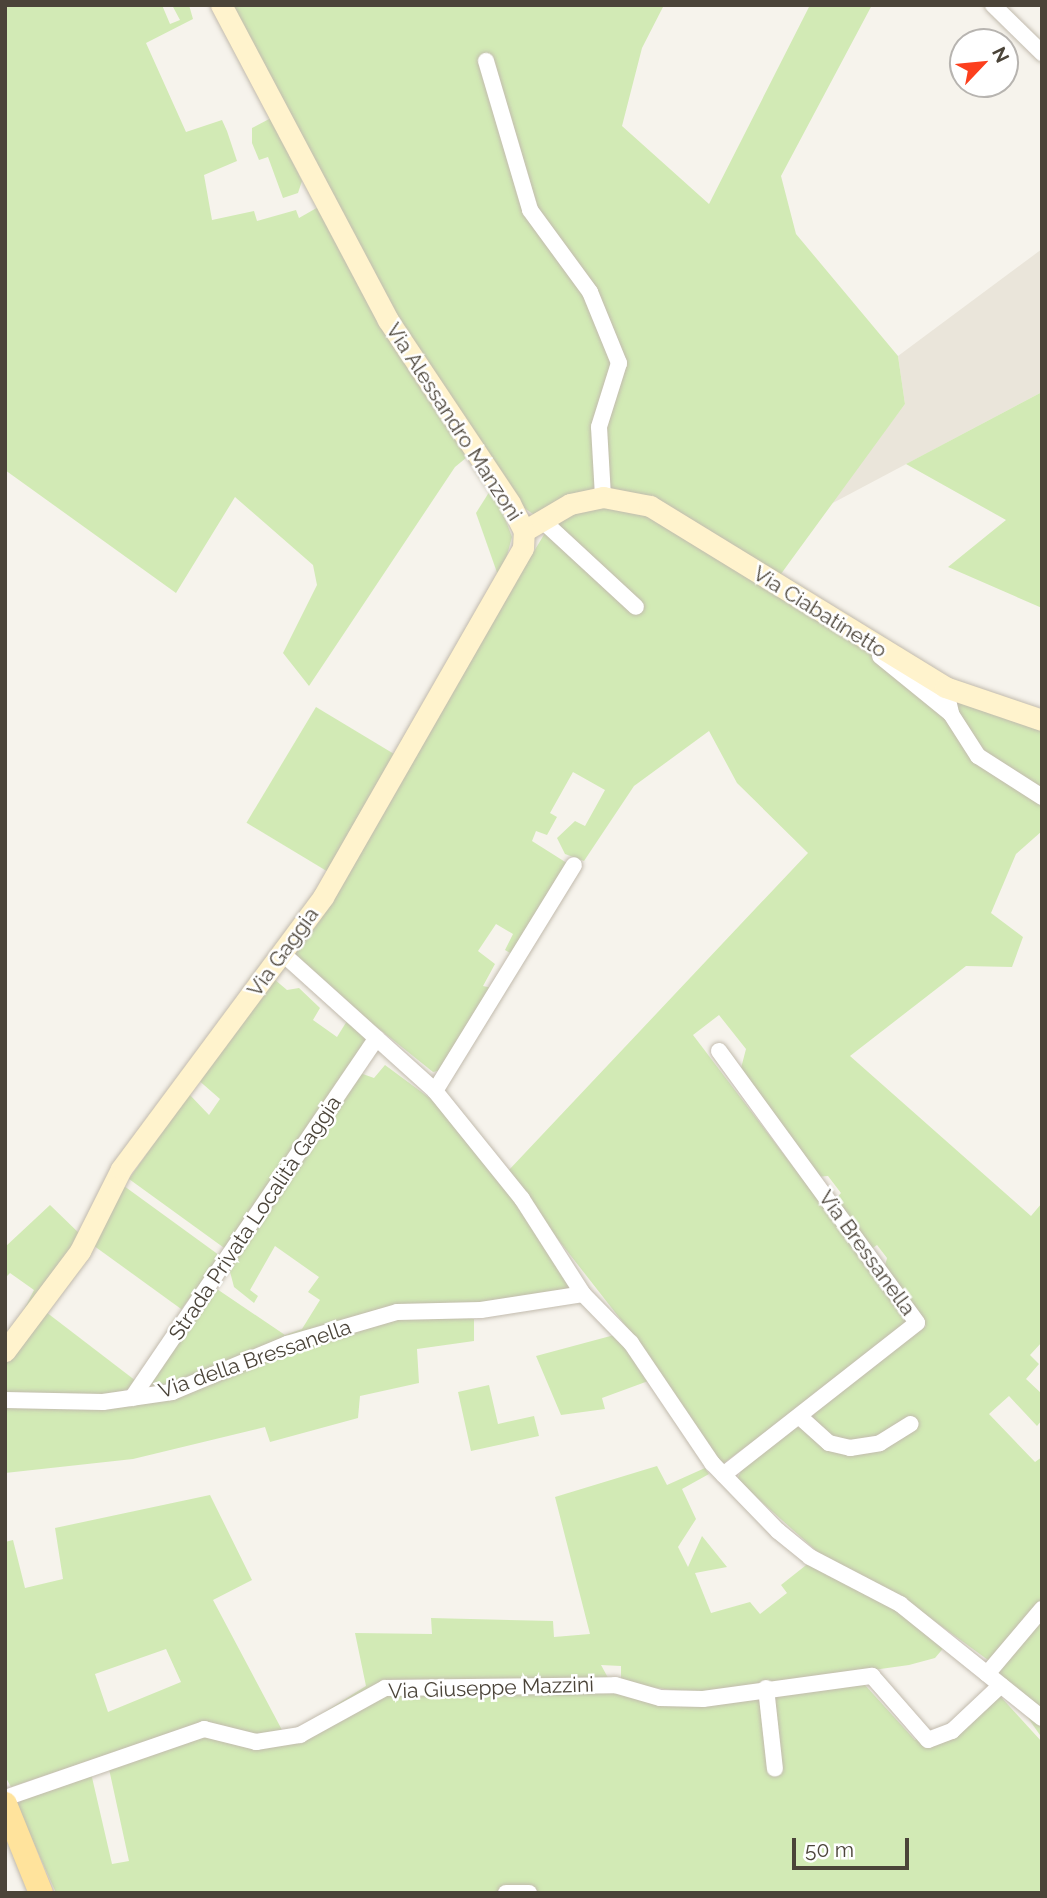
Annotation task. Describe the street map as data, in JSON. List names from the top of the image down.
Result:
{
  "streets": {
    "street": [
      "Via Alessandro Manzoni",
      "Via Ciabatinetto",
      "Via Gaggia",
      "Strada Privata Località Gaggia",
      "Via Bressanella",
      "Via della Bressanella",
      "Via Giuseppe Mazzini"
    ]
  },
  "crossings": [
    ["Via Alessandro Manzoni", "Via Ciabatinetto"],
    ["Via Alessandro Manzoni", "Via Gaggia"],
    ["Strada Privata Località Gaggia", "Via della Bressanella"]
  ],
  "scale_bar": "50 m",
  "north": "top right"
}
